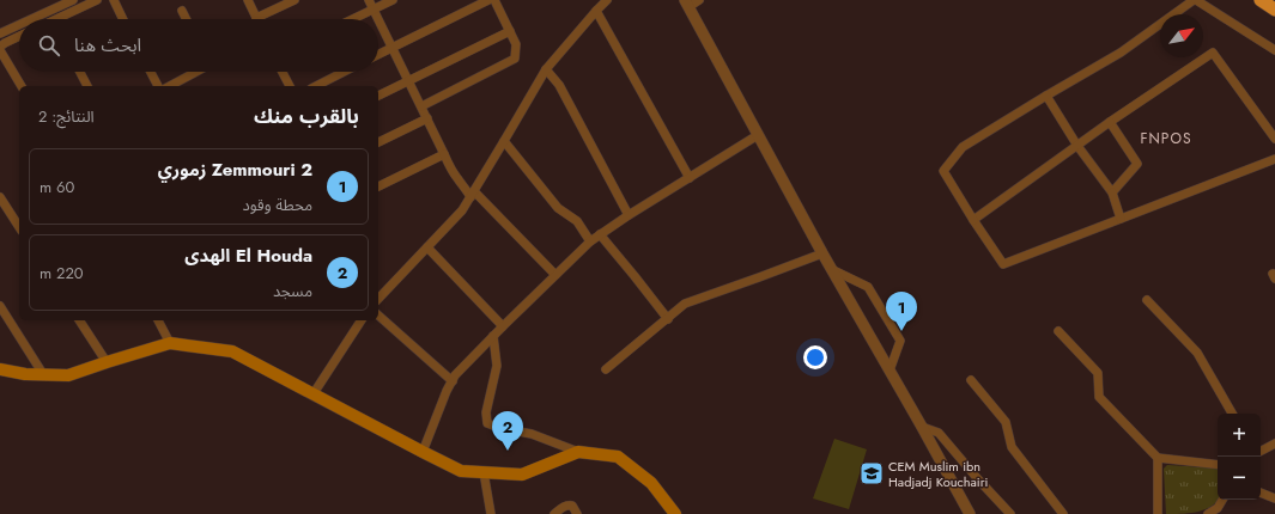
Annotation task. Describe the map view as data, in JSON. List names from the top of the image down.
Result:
{
  "districts": ["FNPOS"],
  "places": {
    "school or university": ["CEM Muslim ibn Hadjadj Kouchairi"]
  },
  "north": "top right",
  "page": {
    "search": "ابحث هنا",
    "heading": ["بالقرب منك", "النتائج: 2"],
    "list": [
      {
        "mark": "1",
        "name": "Zemmouri 2 زموري",
        "note": "محطة وقود",
        "value": "60 m"
      },
      {
        "mark": "2",
        "name": "El Houda الهدى",
        "note": "مسجد",
        "value": "220 m"
      }
    ],
    "pins": ["1", "2"],
    "map_buttons": ["+", "−"]
  }
}
